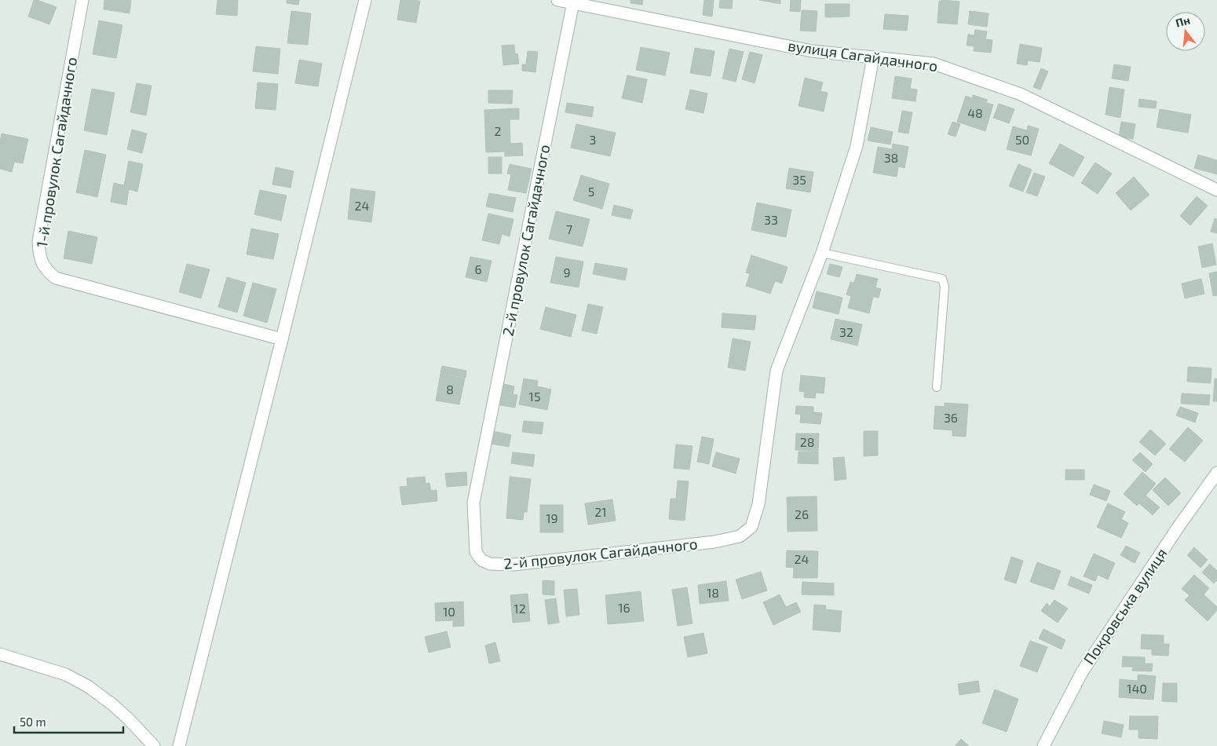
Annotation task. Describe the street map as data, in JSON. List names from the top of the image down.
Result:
{
  "streets": {
    "street": [
      "вулиця Сагайдачного",
      "1-й провулок Сагайдачного",
      "2-й провулок Сагайдачного",
      "Покровська вулиця"
    ]
  },
  "crossings": [
    ["вулиця Сагайдачного", "2-й провулок Сагайдачного"]
  ],
  "house_numbers": [
    "48",
    "2",
    "3",
    "50",
    "38",
    "35",
    "5",
    "24",
    "33",
    "7",
    "6",
    "9",
    "32",
    "8",
    "15",
    "36",
    "28",
    "21",
    "26",
    "19",
    "24",
    "18",
    "16",
    "12",
    "10",
    "140"
  ],
  "scale_bar": "50 m",
  "north": "top"
}
